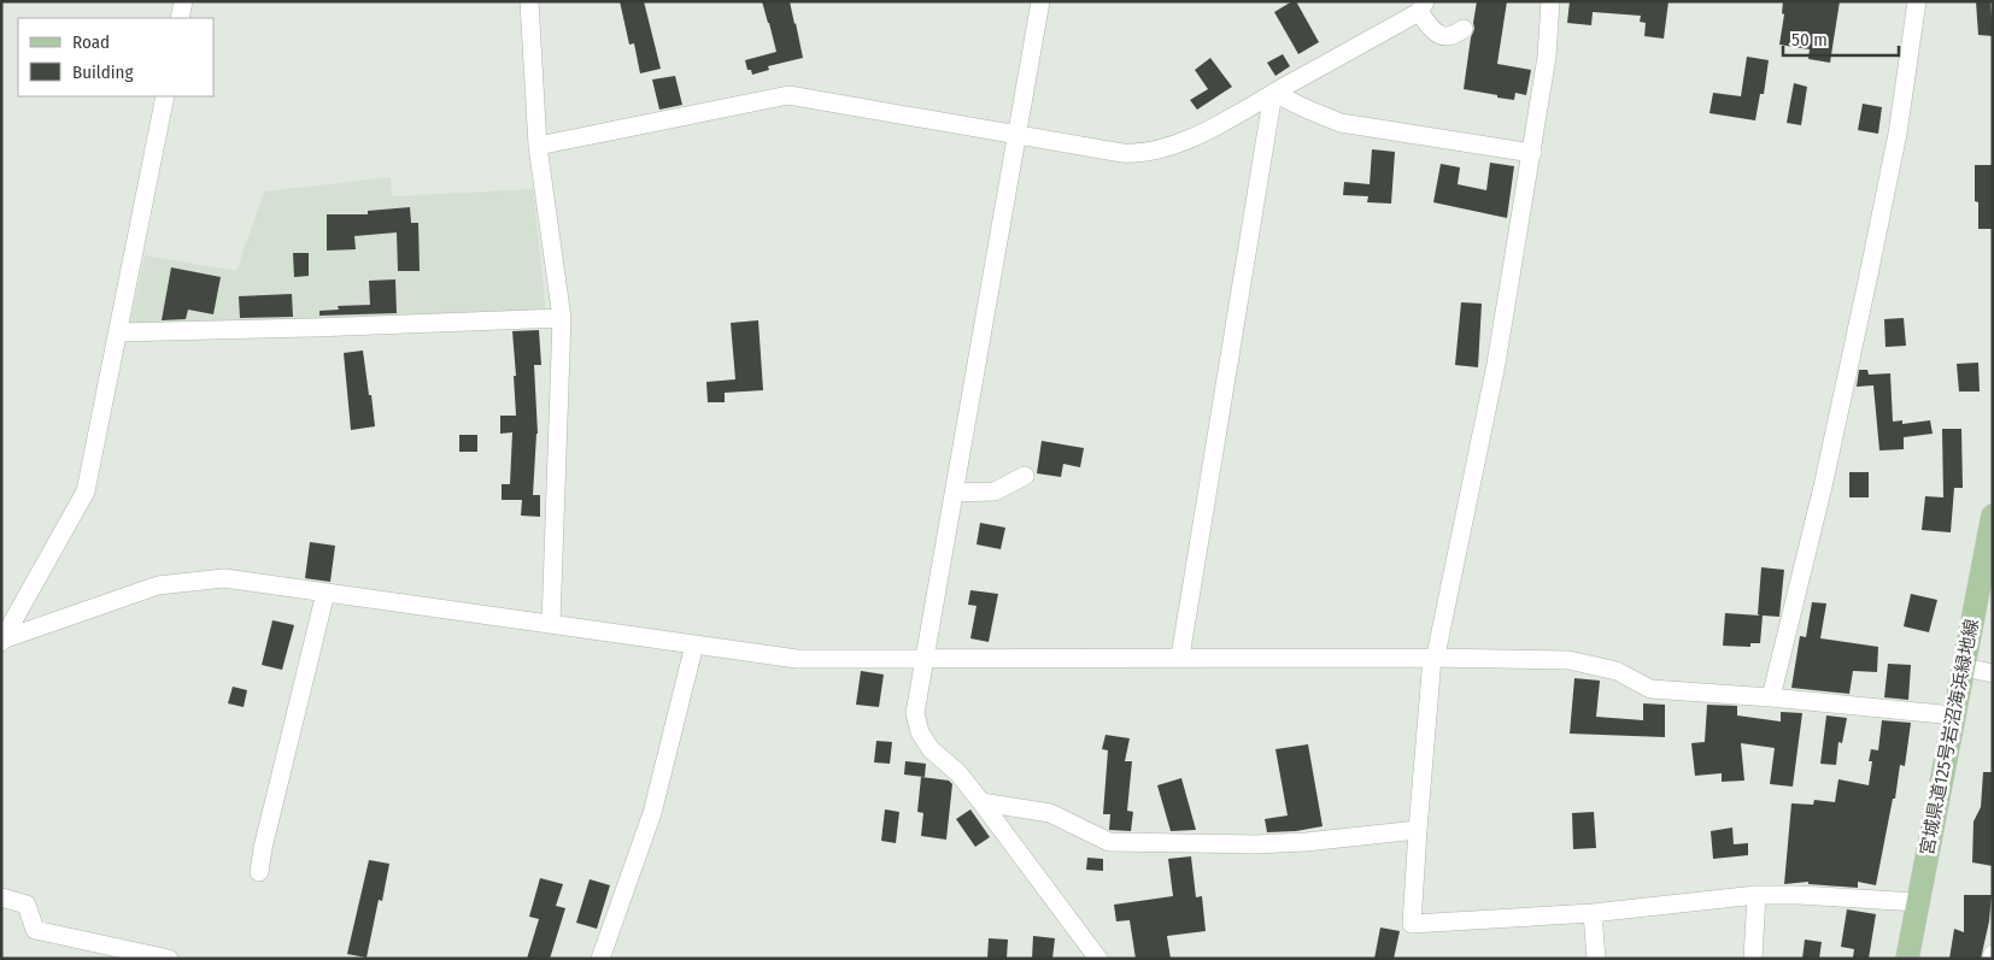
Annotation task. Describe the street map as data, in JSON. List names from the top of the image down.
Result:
{
  "streets": {
    "main road": ["宮城県道125号岩沼海浜緑地線"]
  },
  "legend": ["Road", "Building"],
  "scale_bar": "50 m"
}
